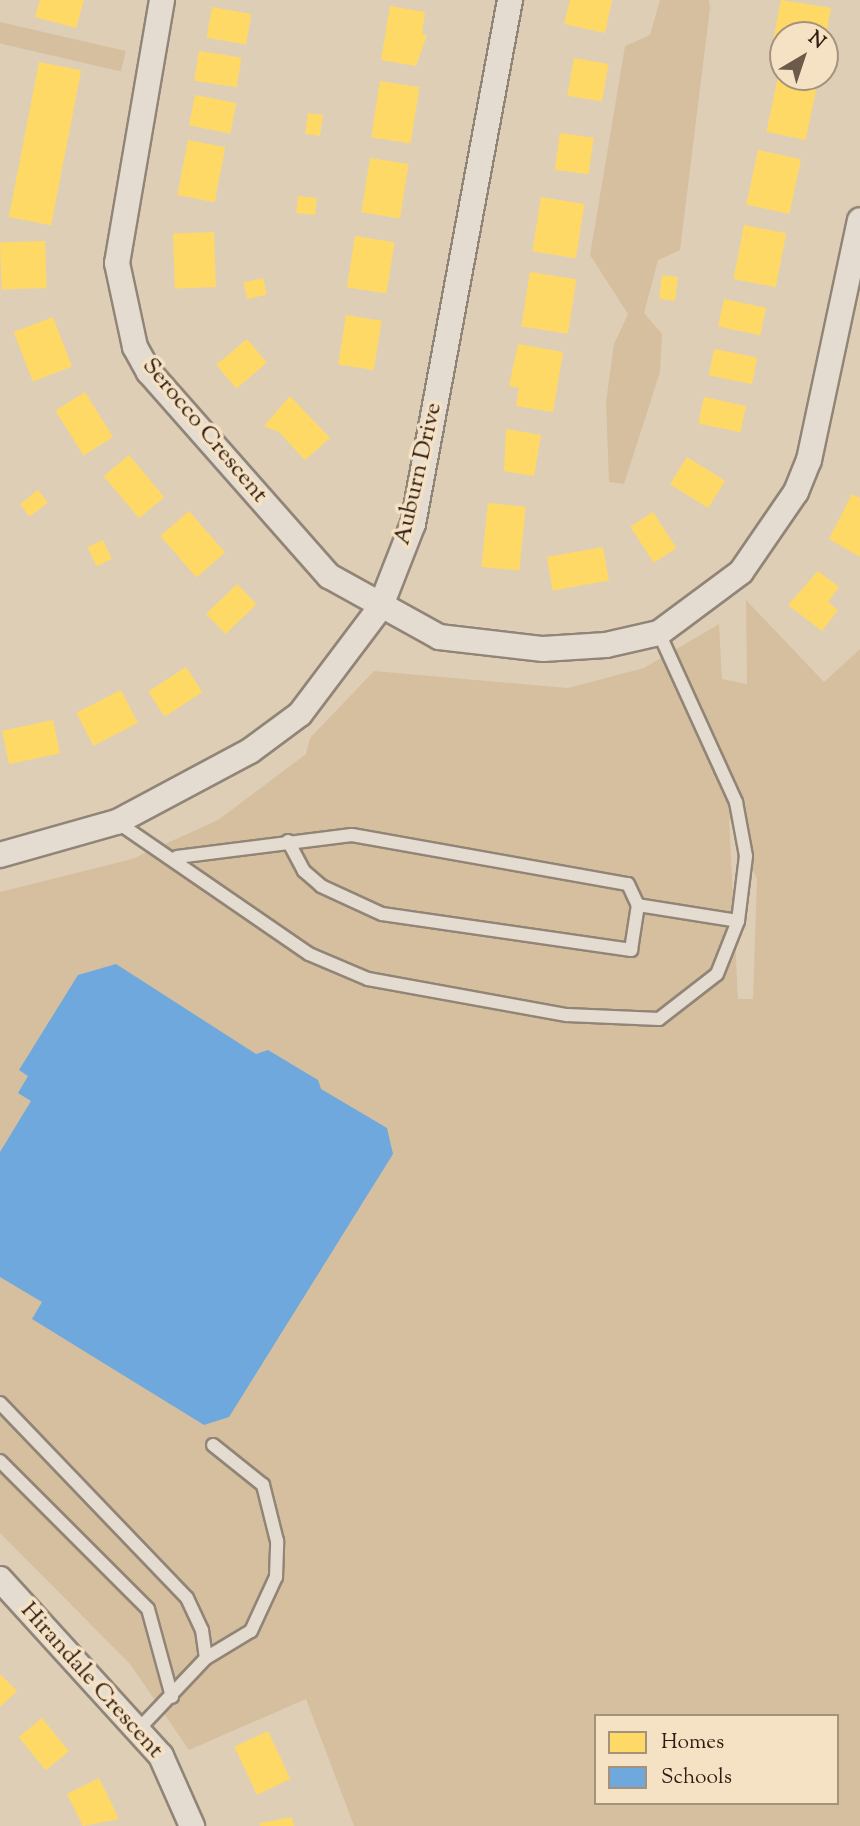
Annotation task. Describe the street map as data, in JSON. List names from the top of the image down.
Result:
{
  "streets": {
    "street": ["Serocco Crescent", "Auburn Drive", "Hirandale Crescent"]
  },
  "crossings": [
    ["Serocco Crescent", "Auburn Drive"]
  ],
  "legend": ["Homes", "Schools"],
  "north": "top right"
}
